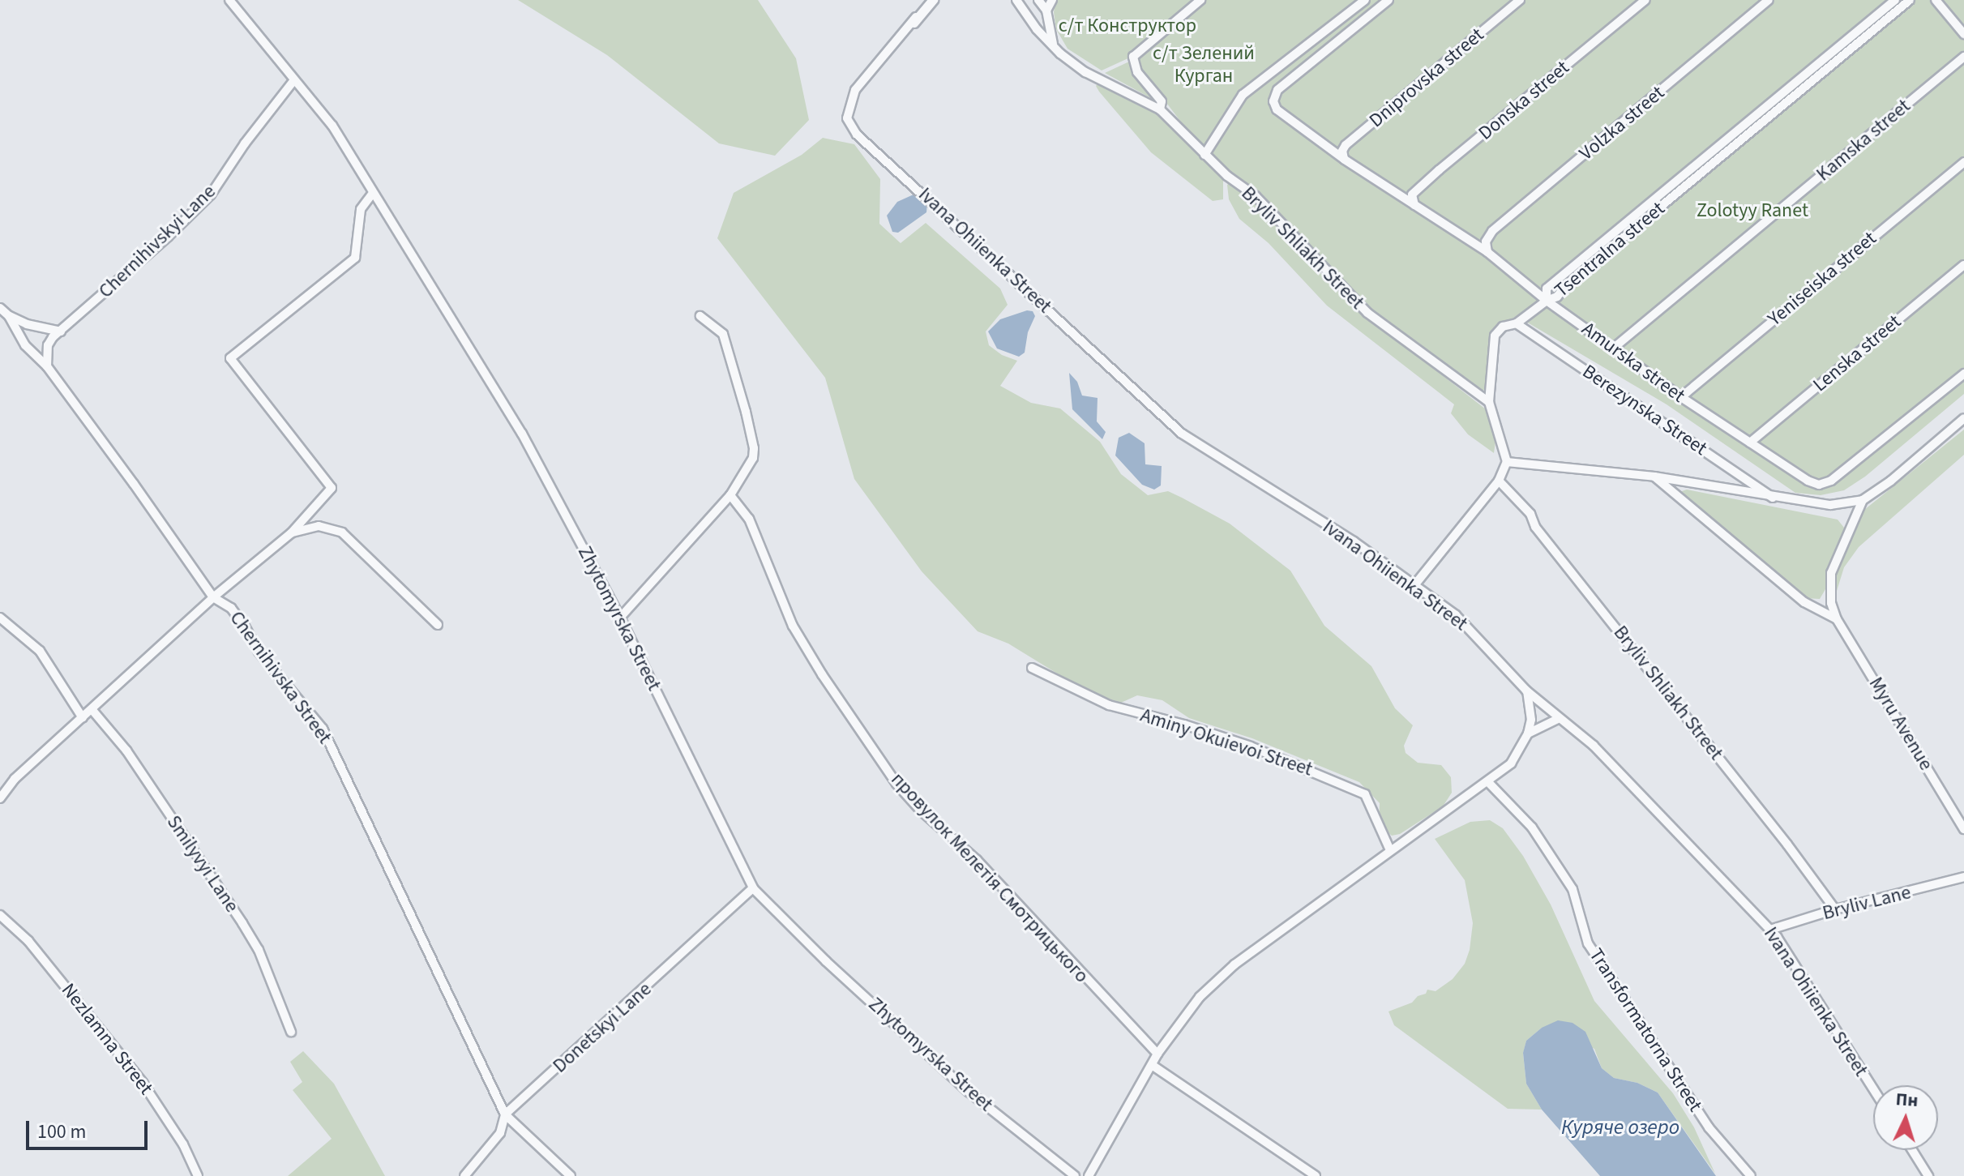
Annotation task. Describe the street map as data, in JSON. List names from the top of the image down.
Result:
{
  "streets": {
    "street": [
      "Dniprovska street",
      "Donska street",
      "Volzka street",
      "Kamska street",
      "Chernihivskyi Lane",
      "Bryliv Shliakh Street",
      "Tsentralna street",
      "Ivana Ohiienka Street",
      "Yeniseiska street",
      "Lenska street",
      "Amurska street",
      "Berezynska Street",
      "Zhytomyrska Street",
      "Chernihivska Street",
      "Myru Avenue",
      "Aminy Okuievoi Street",
      "Smilyvyi Lane",
      "провулок Мелетія Смотрицького",
      "Bryliv Lane",
      "Donetskyi Lane",
      "Transformatorna Street",
      "Nezlamna Street"
    ]
  },
  "crossings": [
    ["Dniprovska street", "Amurska street"],
    ["Donska street", "Amurska street"],
    ["Volzka street", "Amurska street"],
    ["Kamska street", "Amurska street"],
    ["Chernihivskyi Lane", "Zhytomyrska Street"],
    ["Chernihivskyi Lane", "Chernihivska Street"],
    ["Bryliv Shliakh Street", "Bryliv Lane"],
    ["Tsentralna street", "Amurska street"],
    ["Ivana Ohiienka Street", "Bryliv Lane"],
    ["Yeniseiska street", "Amurska street"],
    ["Lenska street", "Amurska street"],
    ["Berezynska Street", "Myru Avenue"],
    ["Zhytomyrska Street", "Donetskyi Lane"],
    ["Chernihivska Street", "Donetskyi Lane"]
  ],
  "water": ["Куряче озеро"],
  "parks": ["с/т Конструктор", "с/т Зелений Курган", "Zolotyy Ranet"],
  "scale_bar": "100 m",
  "north": "top"
}
